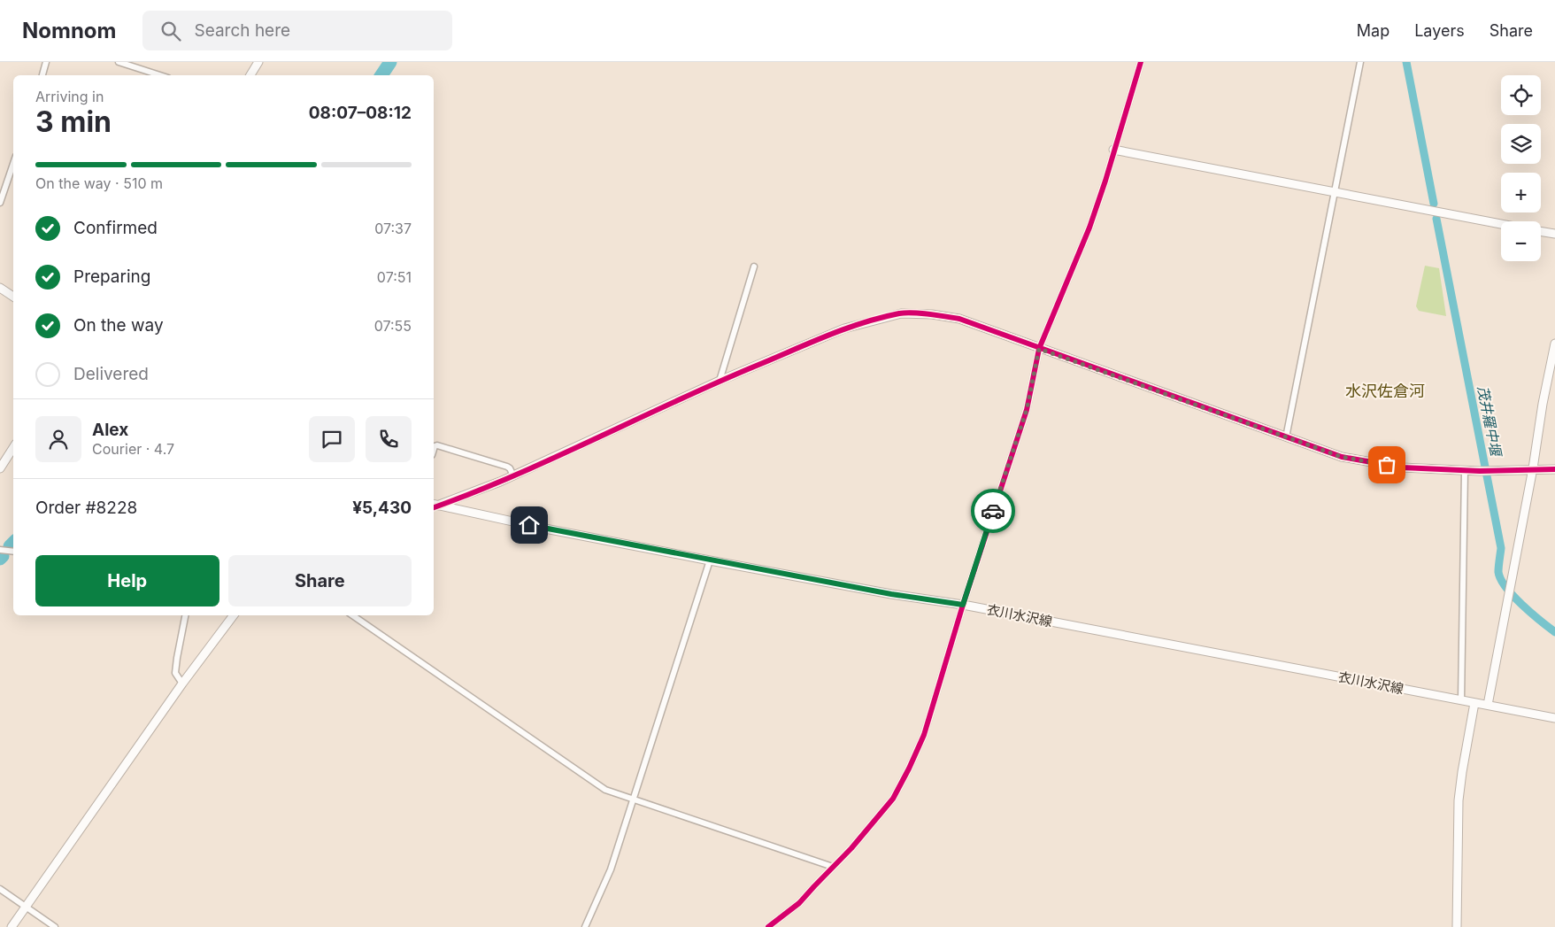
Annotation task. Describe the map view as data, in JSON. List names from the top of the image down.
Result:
{
  "streets": {
    "street": ["衣川水沢線"]
  },
  "districts": ["水沢佐倉河"],
  "water": ["茂井羅中堰"],
  "page": {
    "header": "Nomnom",
    "search": "Search here",
    "nav": ["Map", "Layers", "Share"],
    "map_buttons": ["+", "−"],
    "heading": ["3 min", "Arriving in", "08:07–08:12"],
    "panel": [
      "Alex",
      "Courier · 4.7",
      "Order #8228",
      "¥5,430"
    ],
    "bar": "On the way · 510 m",
    "list": [
      ["Confirmed", "07:37"],
      ["Preparing", "07:51"],
      ["On the way", "07:55"],
      "Delivered"
    ],
    "buttons": ["Help", "Share"]
  }
}
